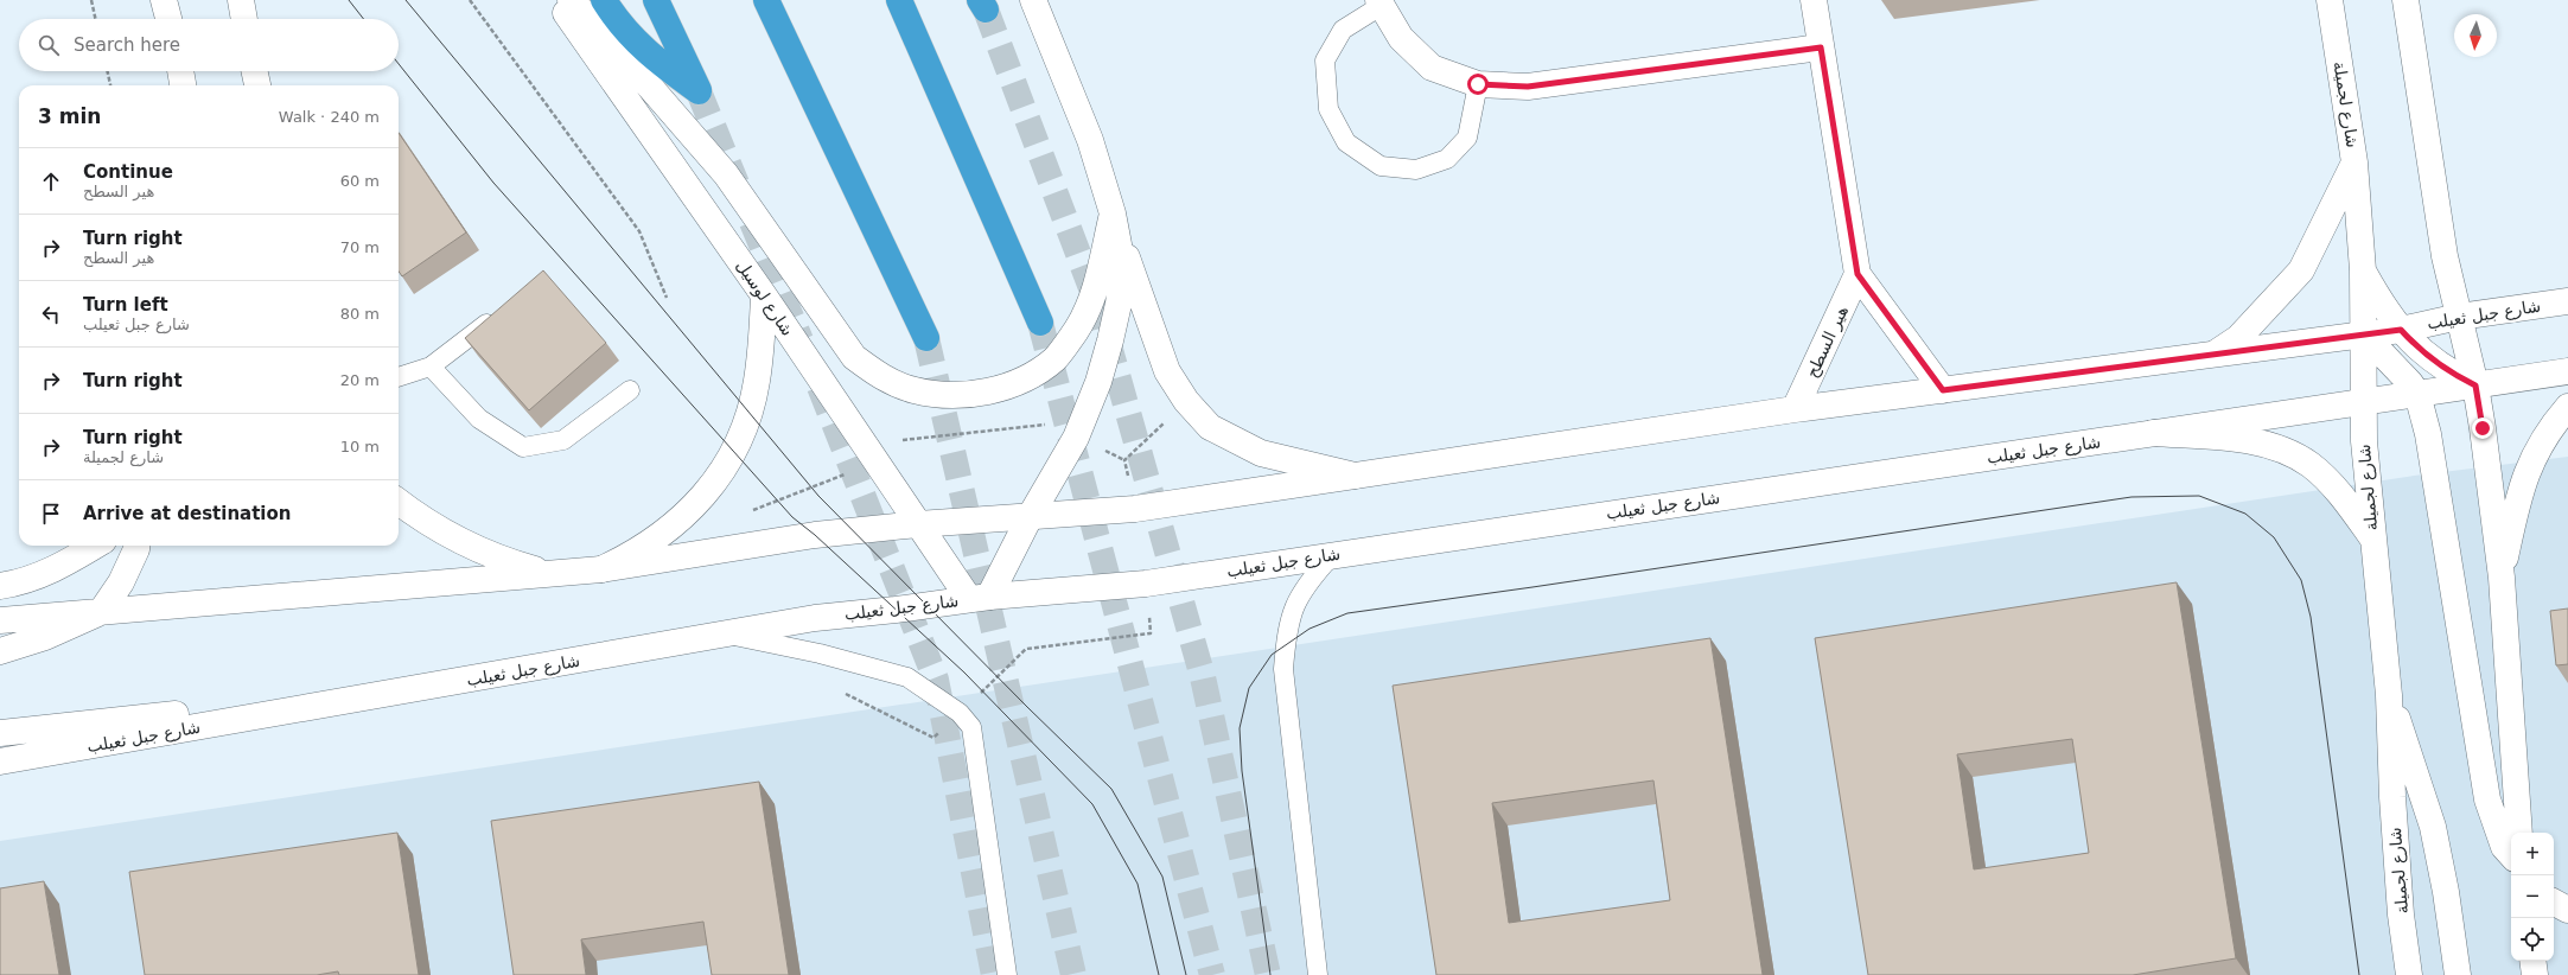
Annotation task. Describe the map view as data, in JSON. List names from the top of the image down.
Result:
{
  "streets": {
    "street": [
      "شارع لجميلة",
      "شارع لوسيل",
      "شارع جبل ثعيلب",
      "هير السطح"
    ]
  },
  "crossings": [
    ["شارع لجميلة", "شارع جبل ثعيلب"],
    ["شارع لوسيل", "شارع جبل ثعيلب"],
    ["شارع جبل ثعيلب", "هير السطح"]
  ],
  "north": "bottom",
  "page": {
    "search": "Search here",
    "heading": ["3 min", "Walk · 240 m"],
    "list": [
      ["Continue", "هير السطح", "60 m"],
      ["Turn right", "هير السطح", "70 m"],
      ["Turn left", "شارع جبل ثعيلب", "80 m"],
      ["Turn right", "20 m"],
      ["Turn right", "شارع لجميلة", "10 m"],
      "Arrive at destination"
    ],
    "map_buttons": ["+", "−"]
  }
}
